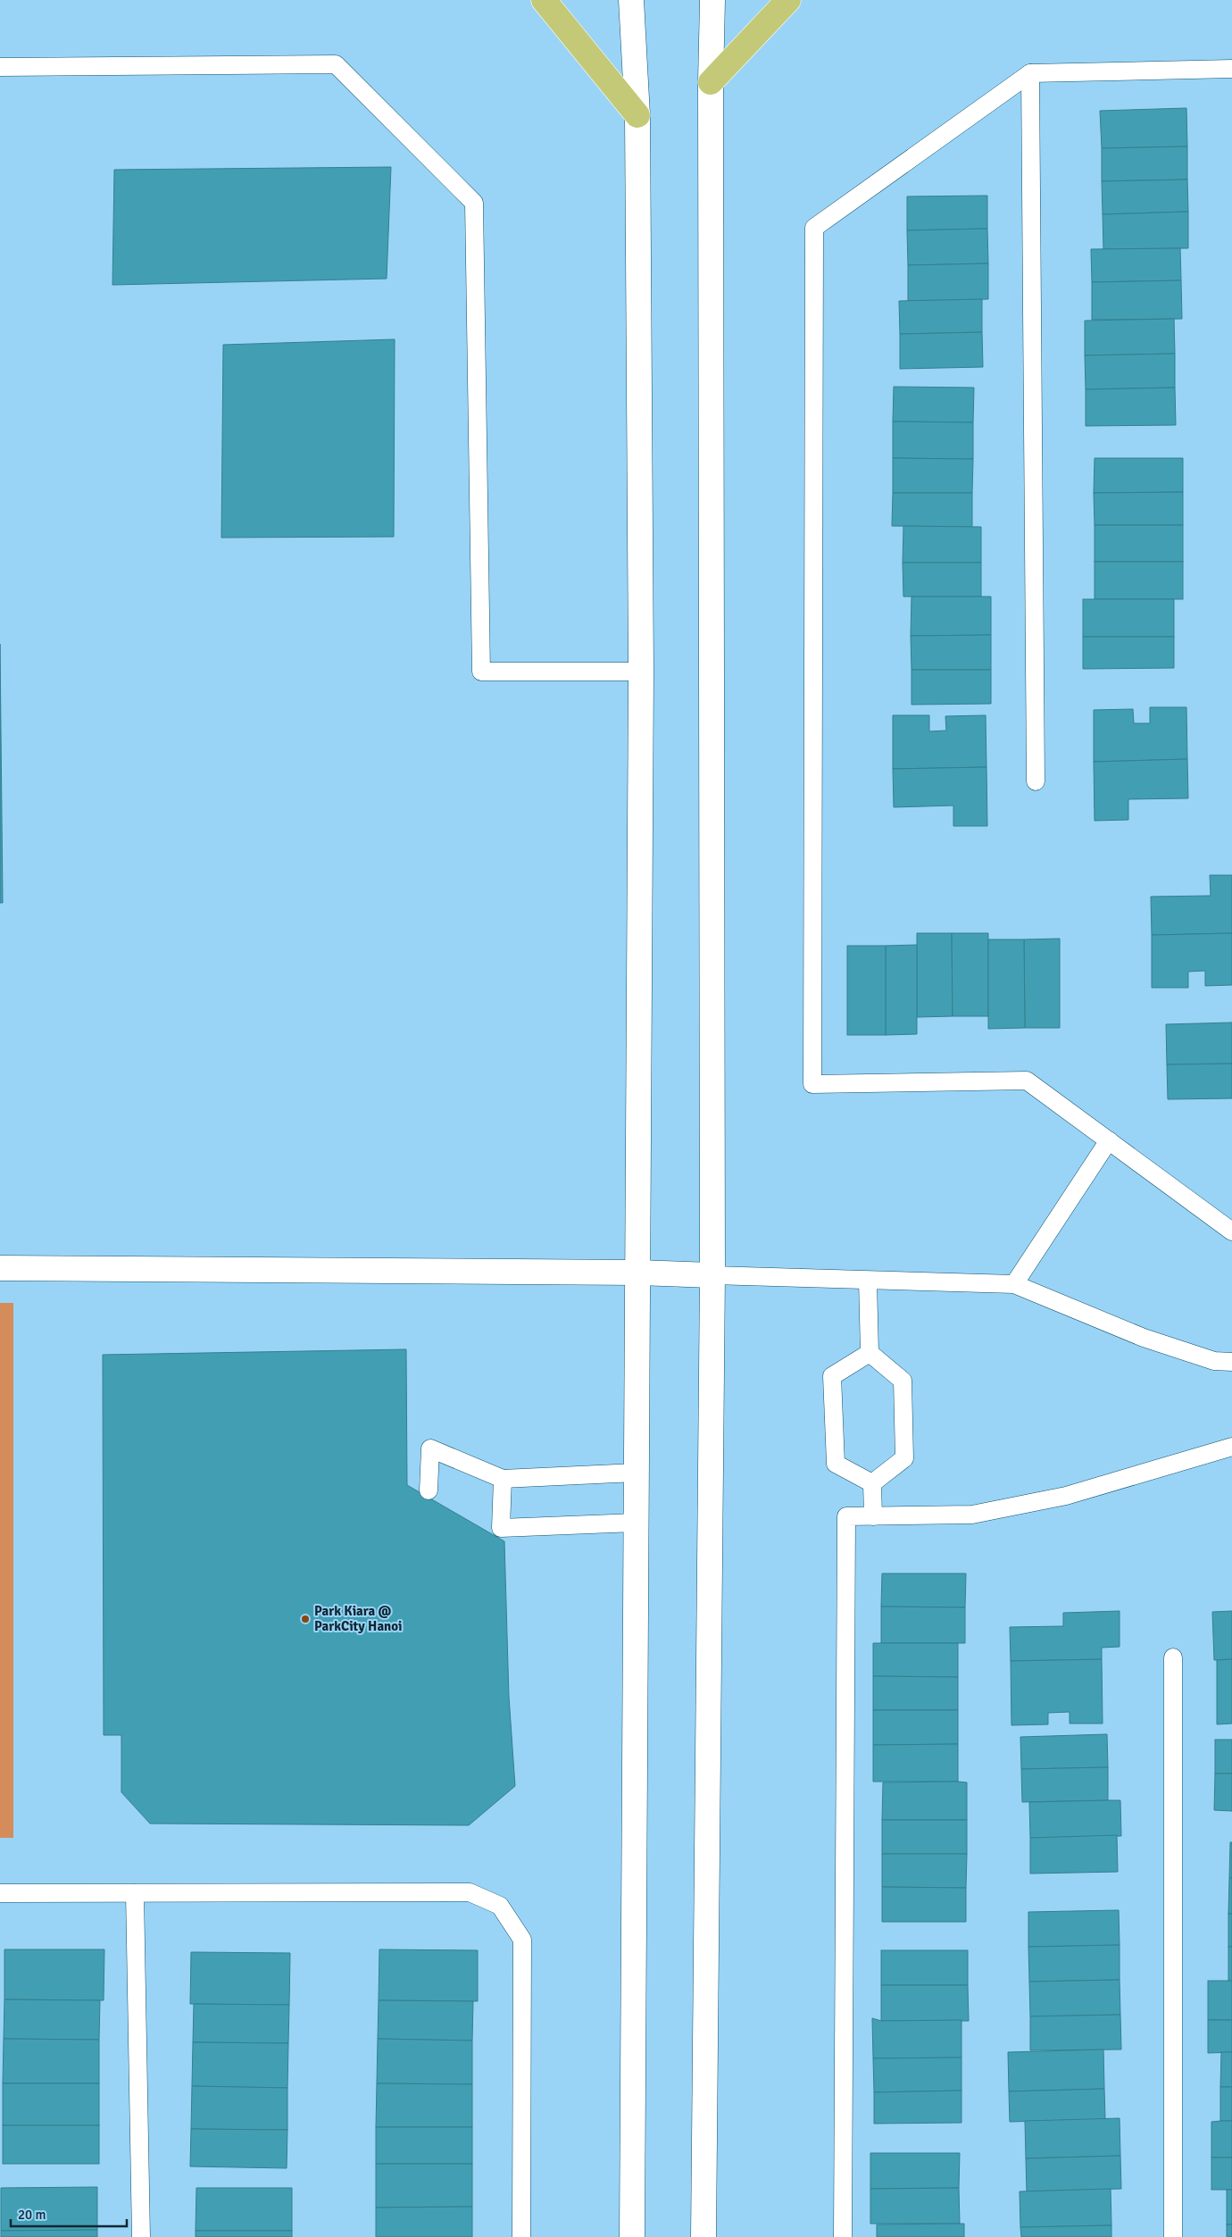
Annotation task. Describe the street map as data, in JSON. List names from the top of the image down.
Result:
{
  "places": ["Park Kiara @ ParkCity Hanoi"],
  "scale_bar": "20 m"
}
